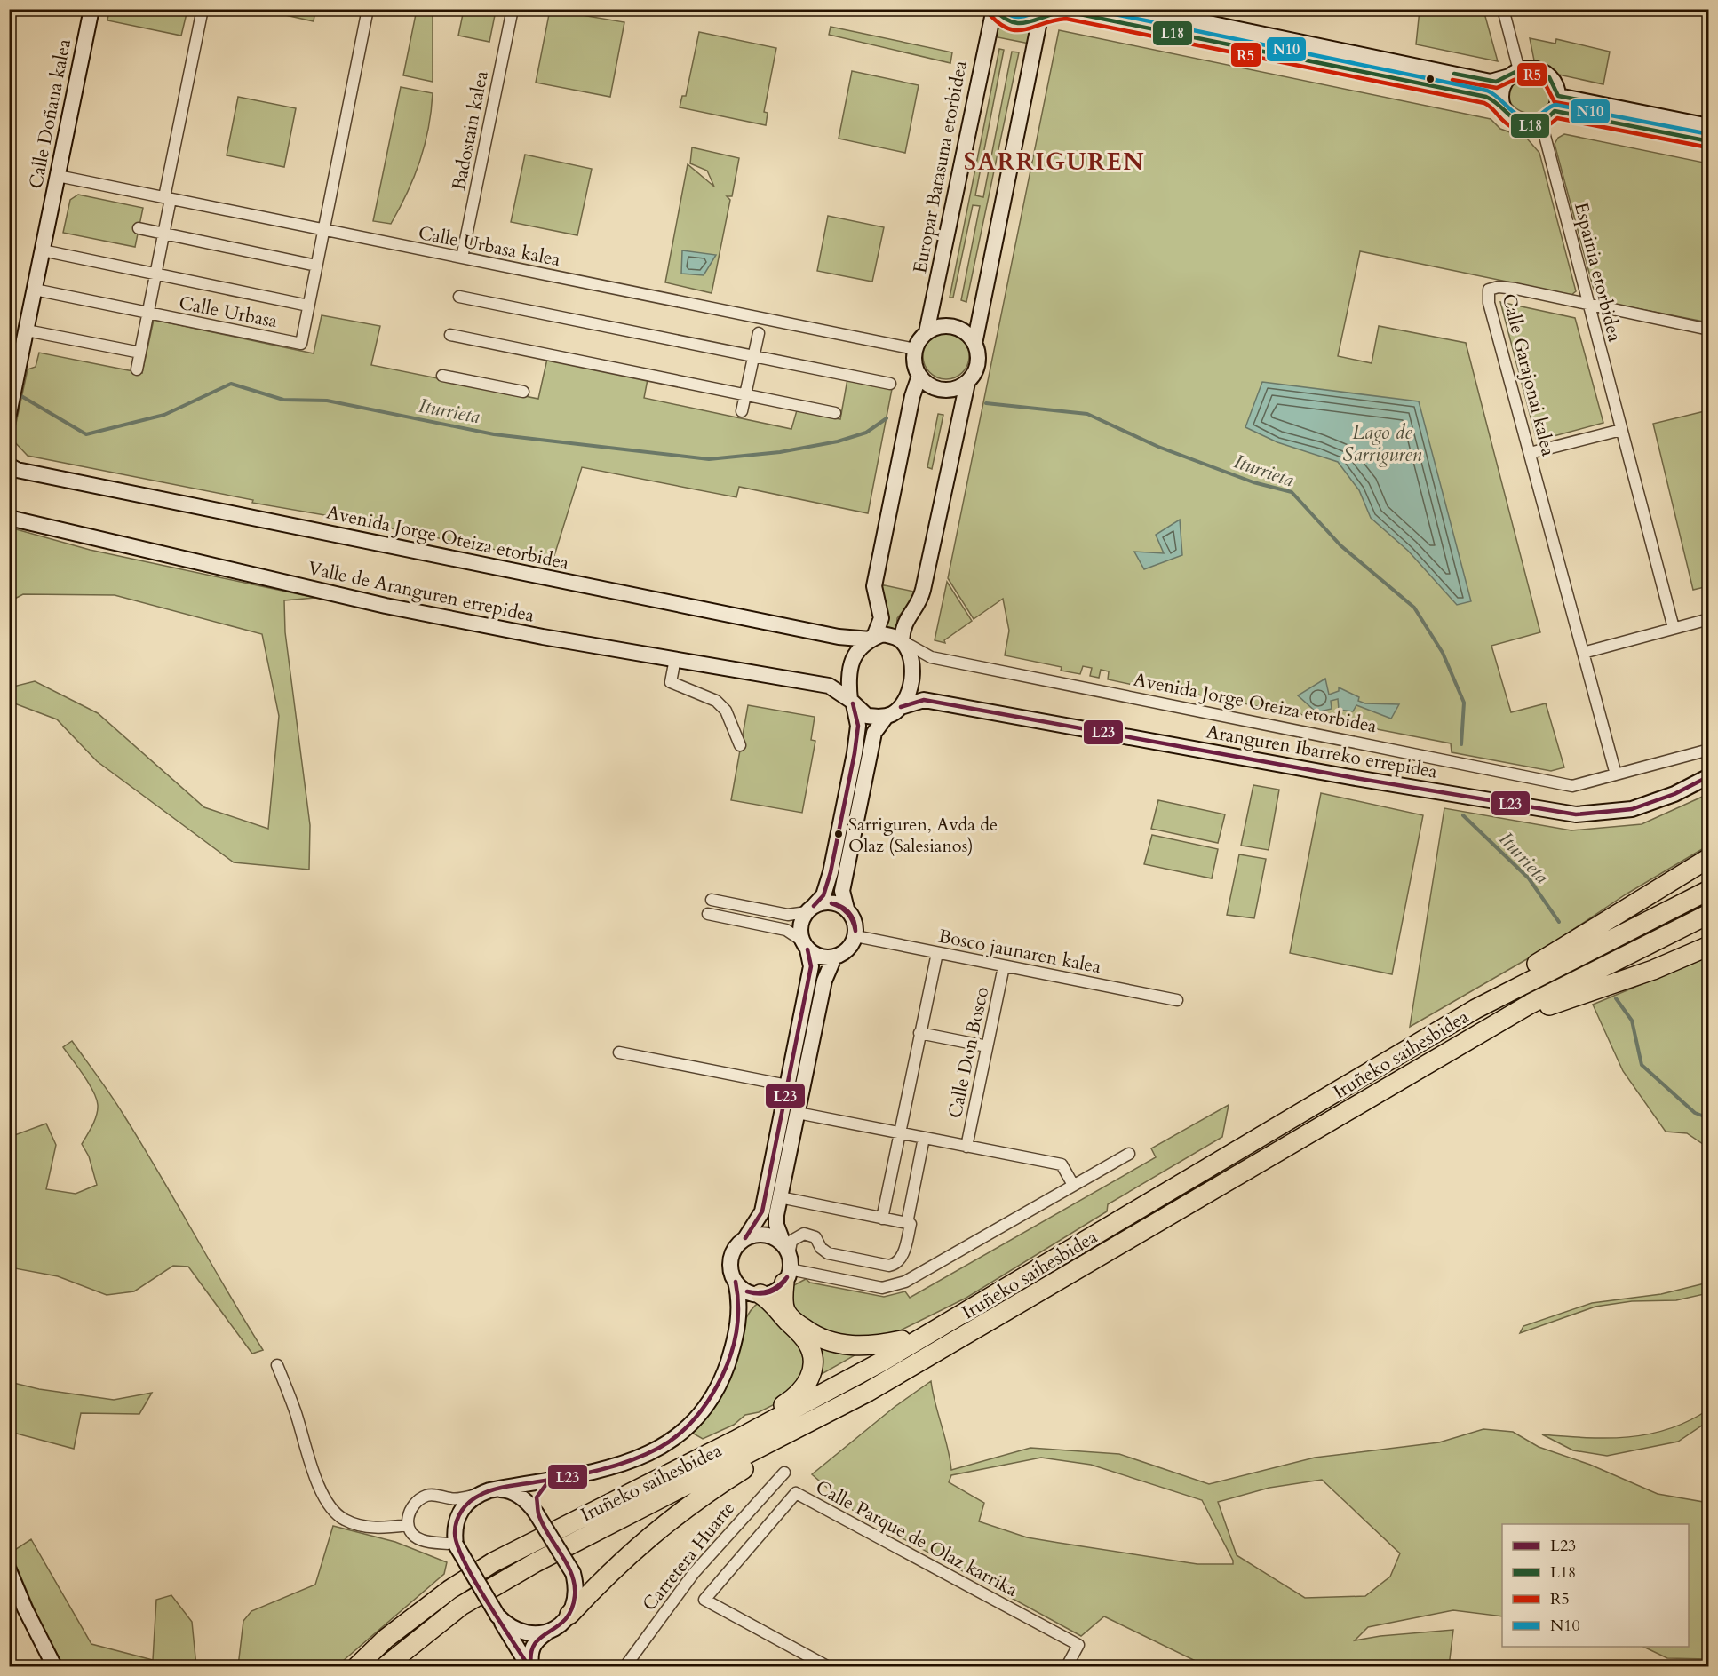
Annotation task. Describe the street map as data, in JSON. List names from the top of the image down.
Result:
{
  "streets": {
    "highway": ["Iruñeko saihesbidea"],
    "street": [
      "Calle Doñana kalea",
      "Badostain kalea",
      "Europar Batasuna etorbidea",
      "Calle Urbasa kalea",
      "Espainia etorbidea",
      "Calle Urbasa",
      "Calle Garajonai kalea",
      "Avenida Jorge Oteiza etorbidea",
      "Valle de Aranguren errepidea",
      "Aranguren Ibarreko errepidea",
      "Bosco jaunaren kalea",
      "Calle Don Bosco",
      "Calle Parque de Olaz karrika",
      "Carretera Huarte"
    ]
  },
  "crossings": [
    ["Calle Doñana kalea", "Calle Urbasa kalea"],
    ["Calle Doñana kalea", "Calle Urbasa"],
    ["Badostain kalea", "Calle Urbasa kalea"],
    ["Europar Batasuna etorbidea", "Calle Urbasa kalea"],
    ["Espainia etorbidea", "Calle Garajonai kalea"],
    ["Calle Garajonai kalea", "Avenida Jorge Oteiza etorbidea"],
    ["Bosco jaunaren kalea", "Calle Don Bosco"]
  ],
  "districts": ["SARRIGUREN"],
  "water": ["Iturrieta", "Lago de Sarriguren"],
  "places": ["Sarriguren, Avda de Olaz (Salesianos)"],
  "lines": [
    "transit line L18",
    "transit line N10",
    "transit line R5",
    "transit line L23"
  ],
  "legend": [
    "L23",
    "L18",
    "R5",
    "N10"
  ]
}
